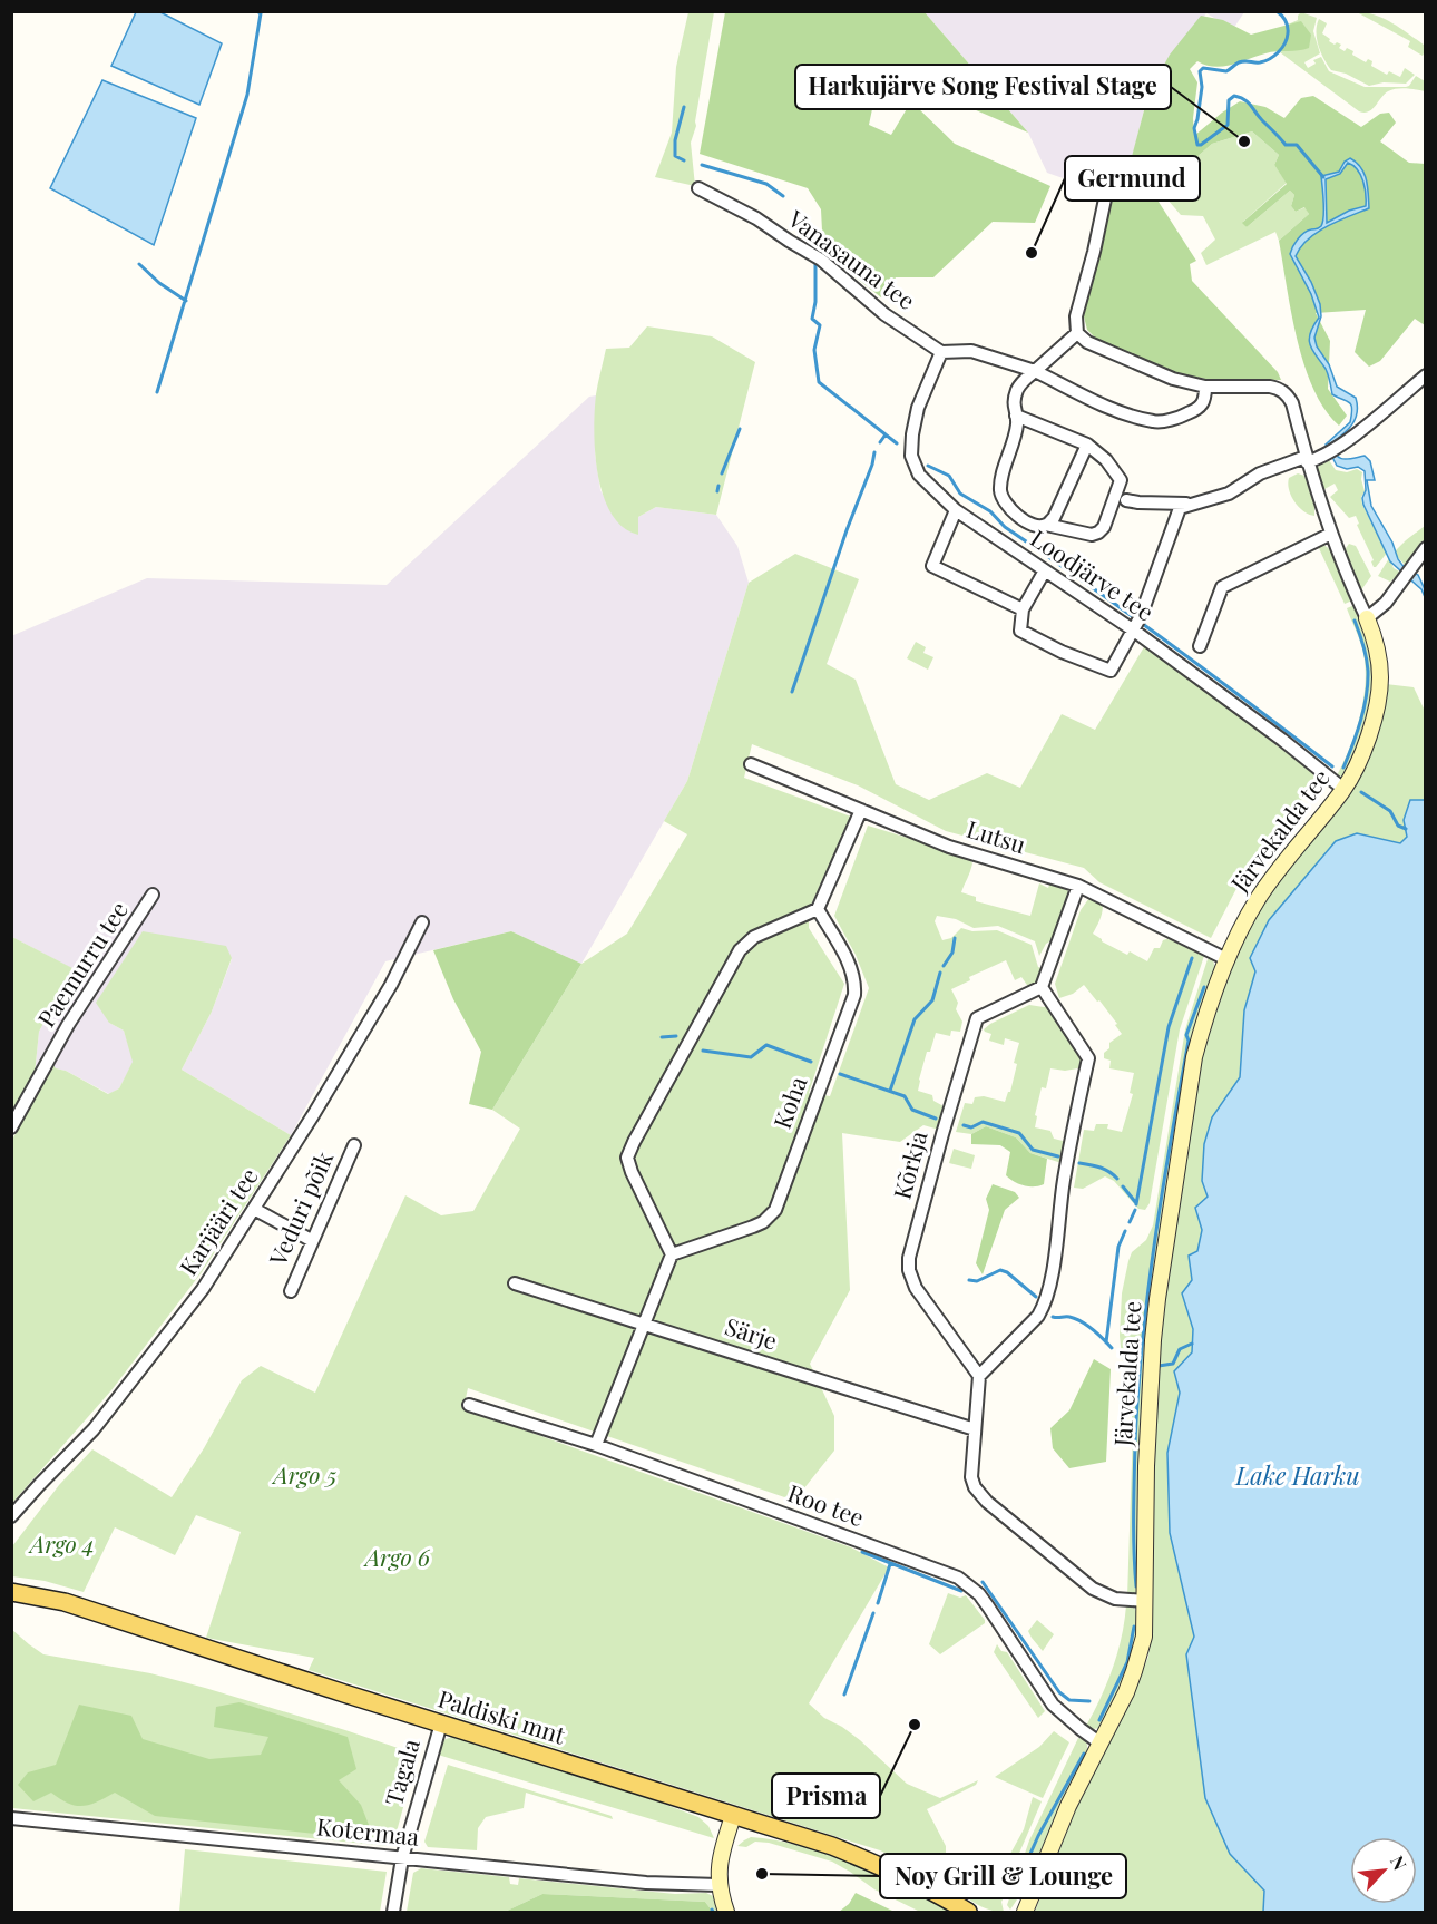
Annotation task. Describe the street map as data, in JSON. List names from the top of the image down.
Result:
{
  "streets": {
    "main road": ["Paldiski mnt"],
    "street": [
      "Vanasauna tee",
      "Loodjärve tee",
      "Järvekalda tee",
      "Lutsu",
      "Paemurru tee",
      "Koha",
      "Kõrkja",
      "Veduri põik",
      "Karjääri tee",
      "Särje",
      "Roo tee",
      "Tagala",
      "Kotermaa"
    ]
  },
  "crossings": [
    ["Vanasauna tee", "Loodjärve tee"],
    ["Loodjärve tee", "Järvekalda tee"],
    ["Järvekalda tee", "Lutsu"],
    ["Järvekalda tee", "Roo tee"],
    ["Paldiski mnt", "Tagala"],
    ["Tagala", "Kotermaa"]
  ],
  "water": ["Lake Harku"],
  "parks": ["Argo 5", "Argo 4", "Argo 6"],
  "places": [
    "Harkujärve Song Festival Stage",
    "Germund",
    "Prisma",
    "Noy Grill & Lounge"
  ],
  "north": "top right"
}
